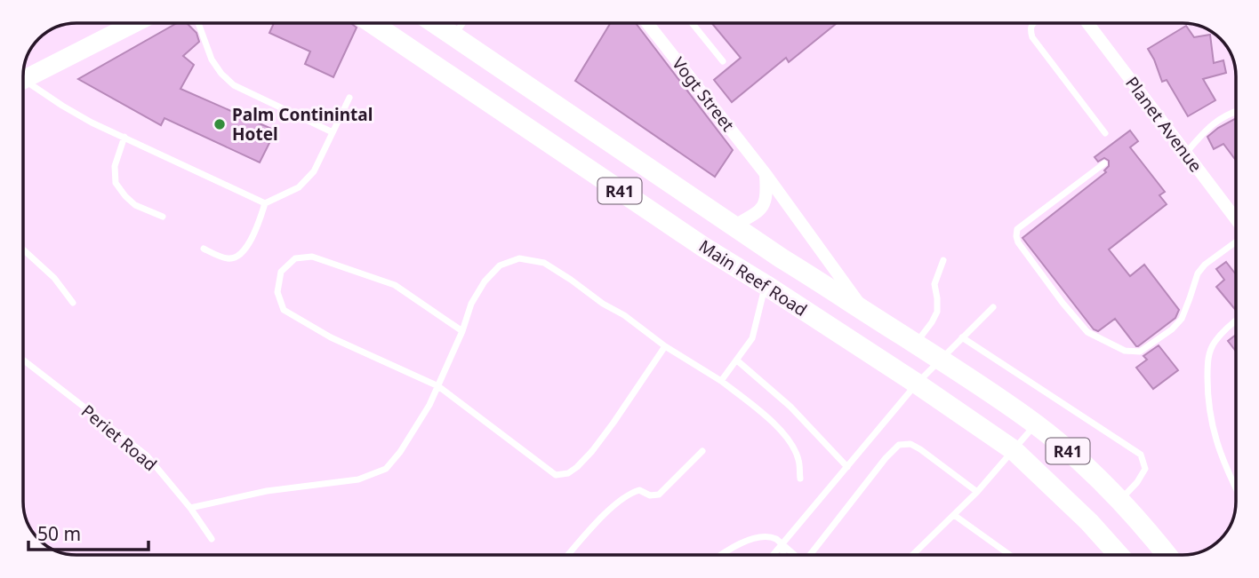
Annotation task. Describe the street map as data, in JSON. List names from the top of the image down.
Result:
{
  "streets": {
    "main road": ["R41", "Main Reef Road"],
    "street": ["Vogt Street", "Planet Avenue"],
    "lane": ["Periet Road"]
  },
  "crossings": [
    ["Vogt Street", "Main Reef Road"]
  ],
  "places": ["Palm Continintal Hotel"],
  "scale_bar": "50 m"
}
